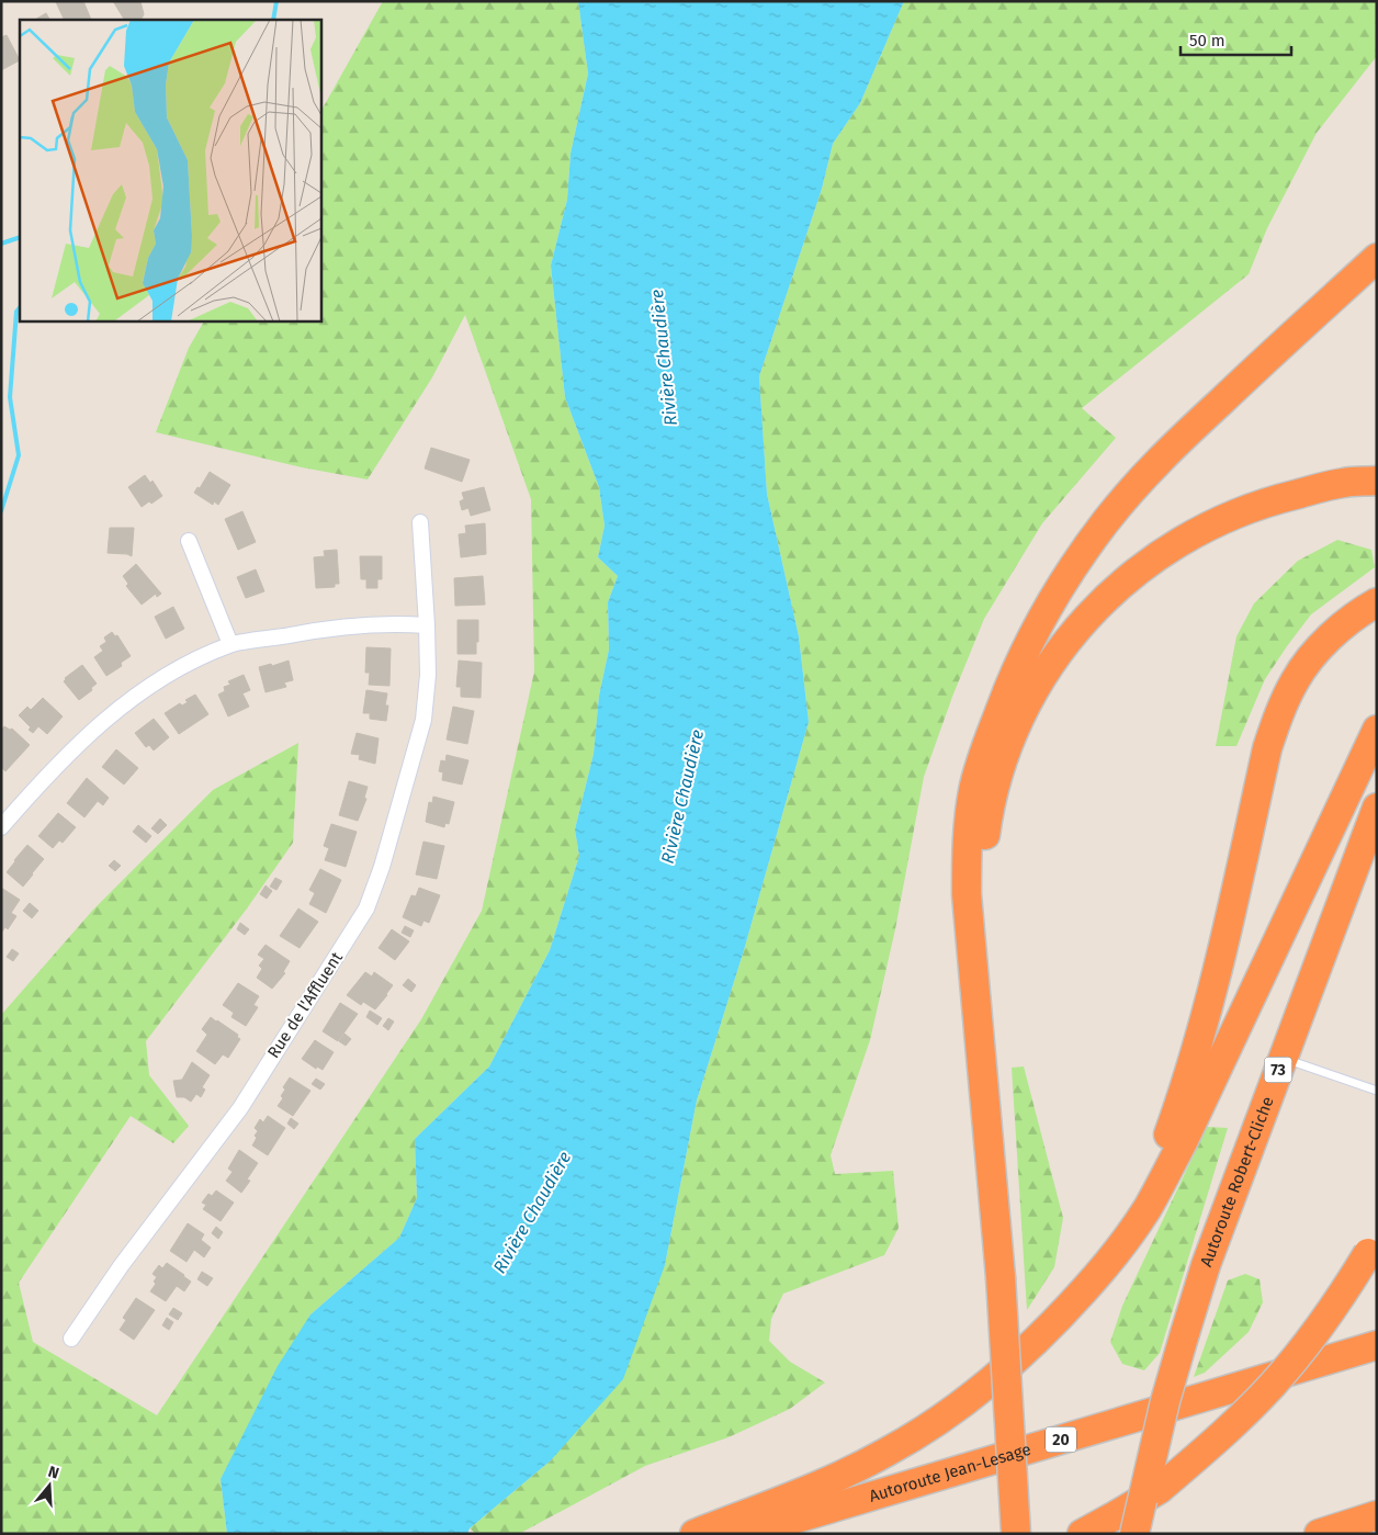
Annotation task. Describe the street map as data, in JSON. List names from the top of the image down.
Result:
{
  "streets": {
    "highway": [
      "73",
      "Autoroute Robert-Cliche",
      "20",
      "Autoroute Jean-Lesage"
    ],
    "street": ["Rue de l'Affluent"]
  },
  "water": ["Rivière Chaudière"],
  "scale_bar": "50 m",
  "north": "top"
}
